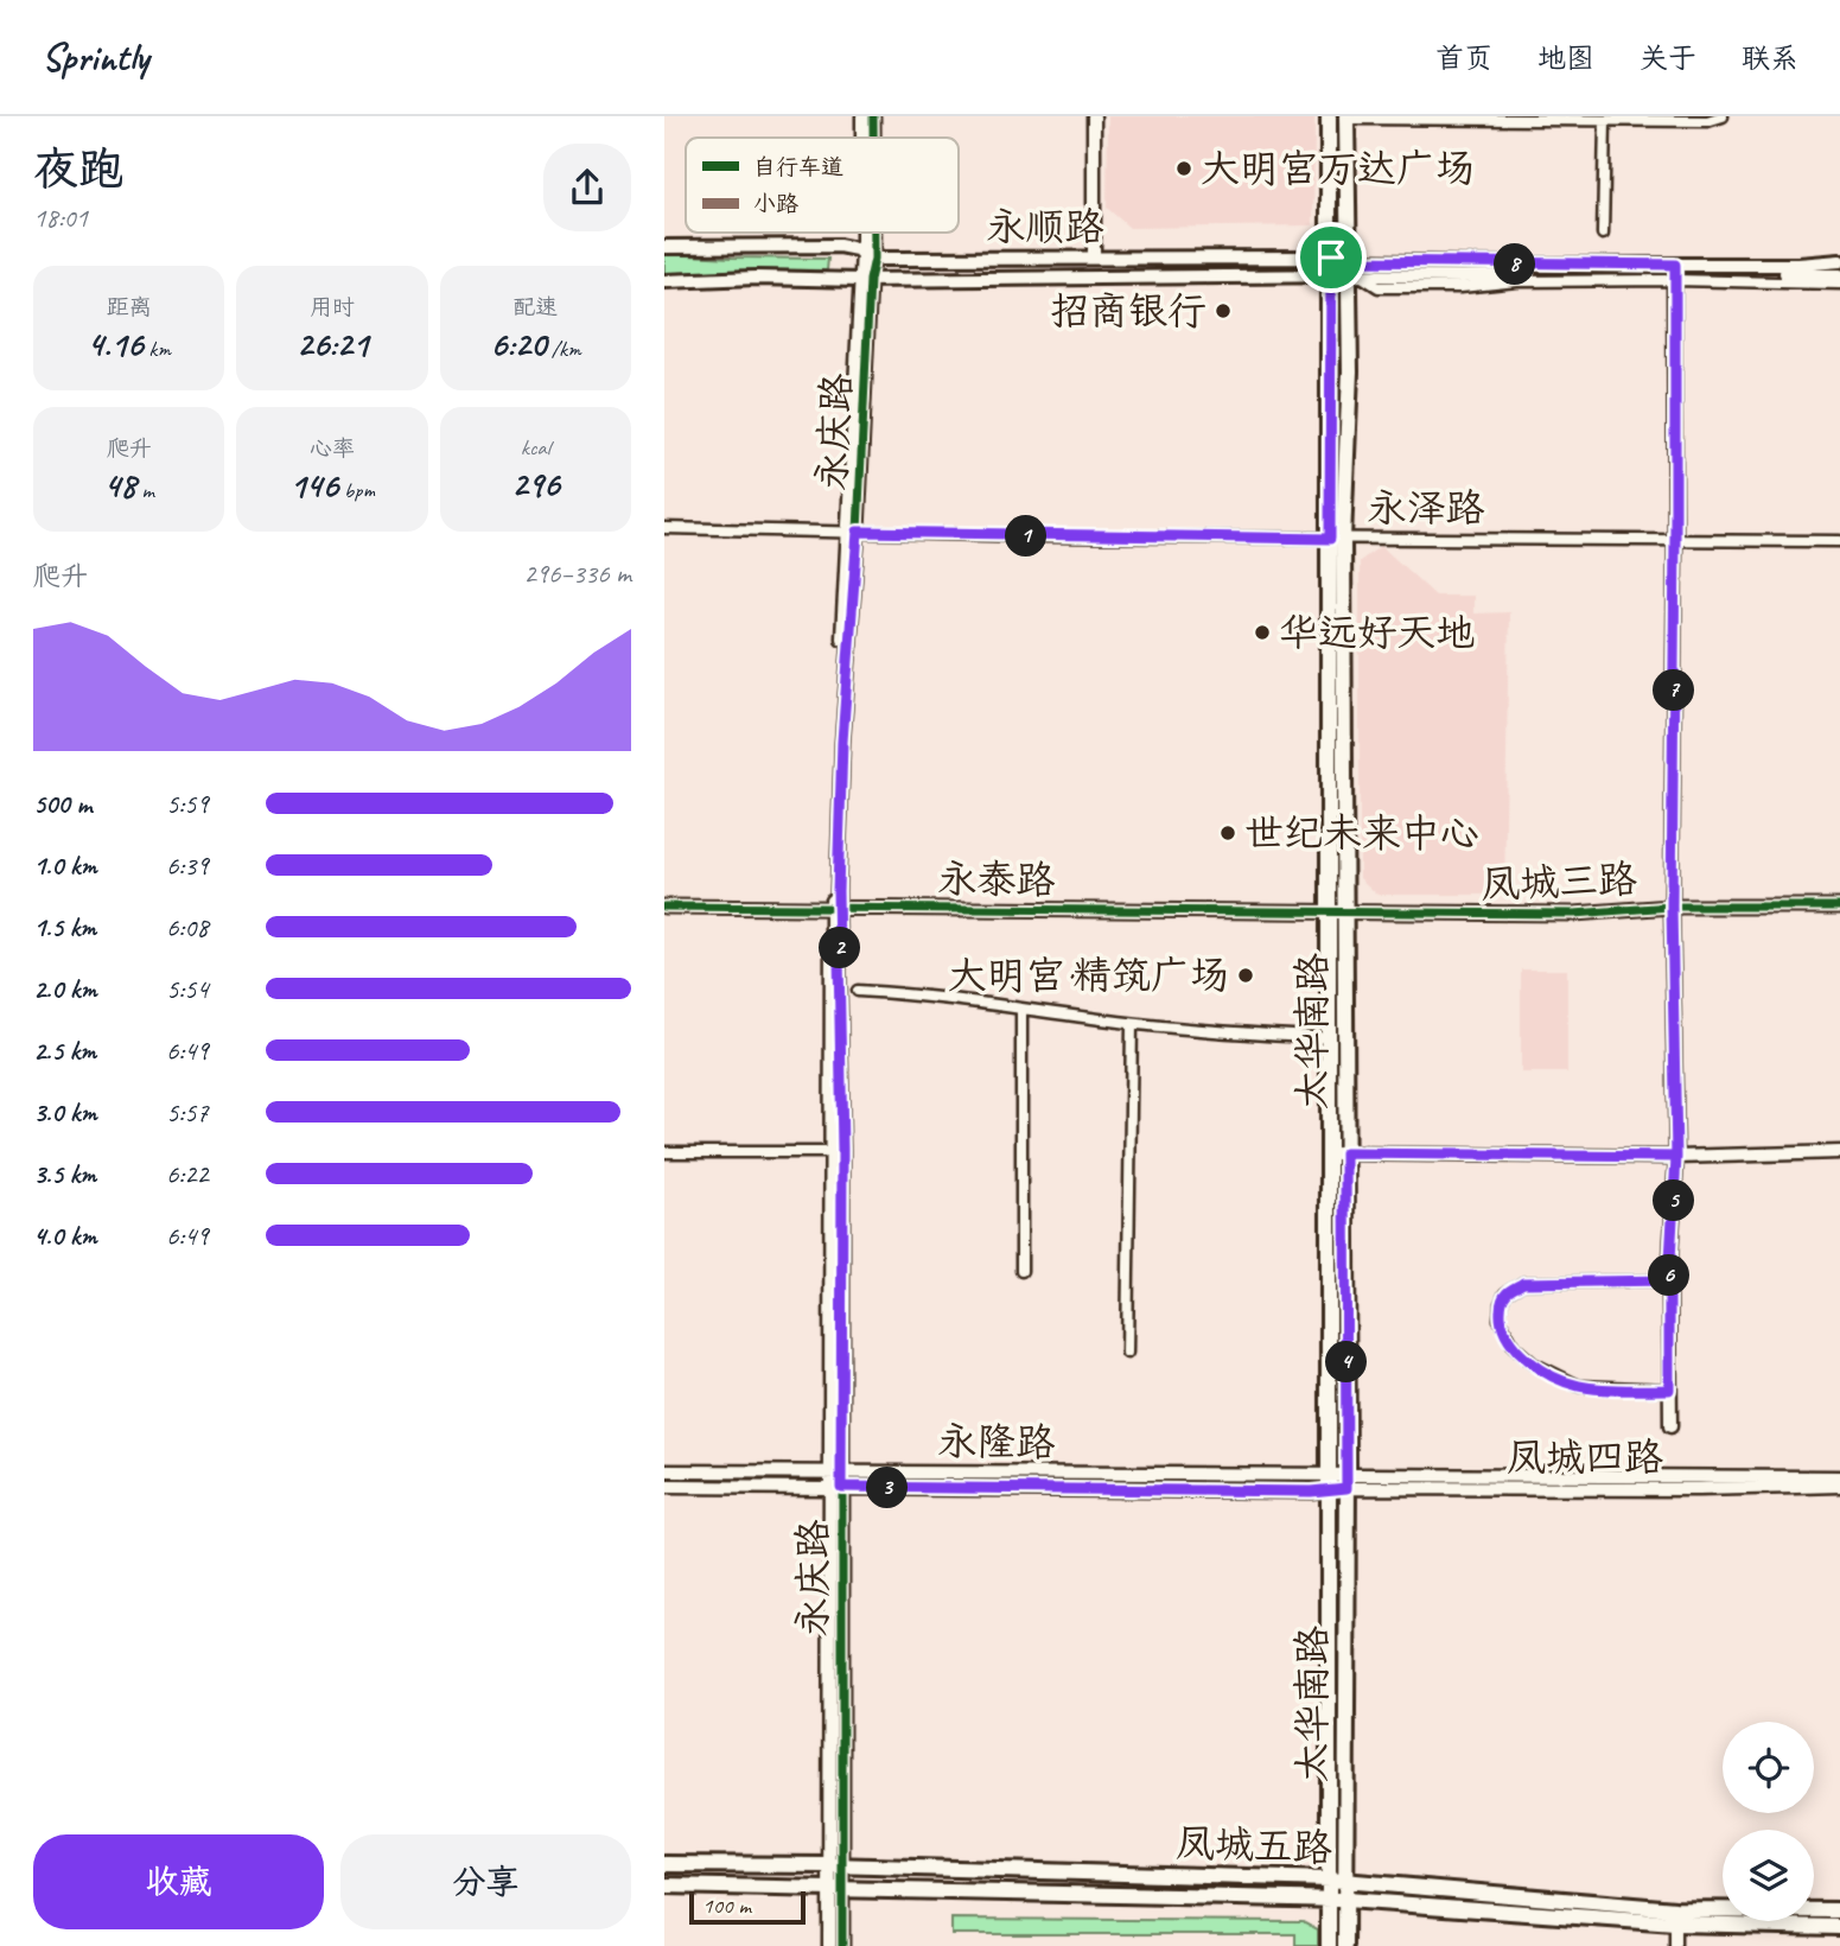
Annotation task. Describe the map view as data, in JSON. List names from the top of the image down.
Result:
{
  "streets": {
    "main road": ["永顺路", "太华南路", "凤城五路"],
    "street": [
      "永庆路",
      "永泽路",
      "永泰路",
      "凤城三路",
      "永隆路",
      "凤城四路"
    ]
  },
  "crossings": [
    ["永顺路", "永庆路"],
    ["永顺路", "太华南路"],
    ["永庆路", "永泽路"],
    ["永庆路", "永泰路"],
    ["永庆路", "永隆路"],
    ["永庆路", "凤城五路"],
    ["永泽路", "太华南路"],
    ["永泰路", "凤城三路"],
    ["永泰路", "太华南路"],
    ["凤城三路", "太华南路"],
    ["太华南路", "永隆路"],
    ["太华南路", "凤城四路"],
    ["太华南路", "凤城五路"],
    ["永隆路", "凤城四路"]
  ],
  "places": [
    "大明宫万达广场",
    "招商银行",
    "华远好天地",
    "世纪未来中心",
    "大明宫·精筑广场"
  ],
  "legend": ["自行车道", "小路"],
  "scale_bar": "100 m",
  "page": {
    "header": "Sprintly",
    "nav": [
      "首页",
      "地图",
      "关于",
      "联系"
    ],
    "heading": ["夜跑", "18:01"],
    "pins": [
      "8",
      "1",
      "7",
      "2",
      "5",
      "6",
      "4",
      "3"
    ],
    "stats": [
      ["距离", "4.16 km"],
      ["用时", "26:21"],
      ["配速", "6:20 /km"],
      ["爬升", "48 m"],
      ["心率", "146 bpm"],
      ["kcal", "296"]
    ],
    "chart": ["爬升", "296–336 m"],
    "list": [
      {
        "name": "500 m",
        "note": "5:59"
      },
      {
        "name": "1.0 km",
        "note": "6:39"
      },
      {
        "name": "1.5 km",
        "note": "6:08"
      },
      {
        "name": "2.0 km",
        "note": "5:54"
      },
      {
        "name": "2.5 km",
        "note": "6:49"
      },
      {
        "name": "3.0 km",
        "note": "5:57"
      },
      {
        "name": "3.5 km",
        "note": "6:22"
      },
      {
        "name": "4.0 km",
        "note": "6:49"
      }
    ],
    "buttons": ["收藏", "分享"],
    "scale": "100 m"
  }
}
